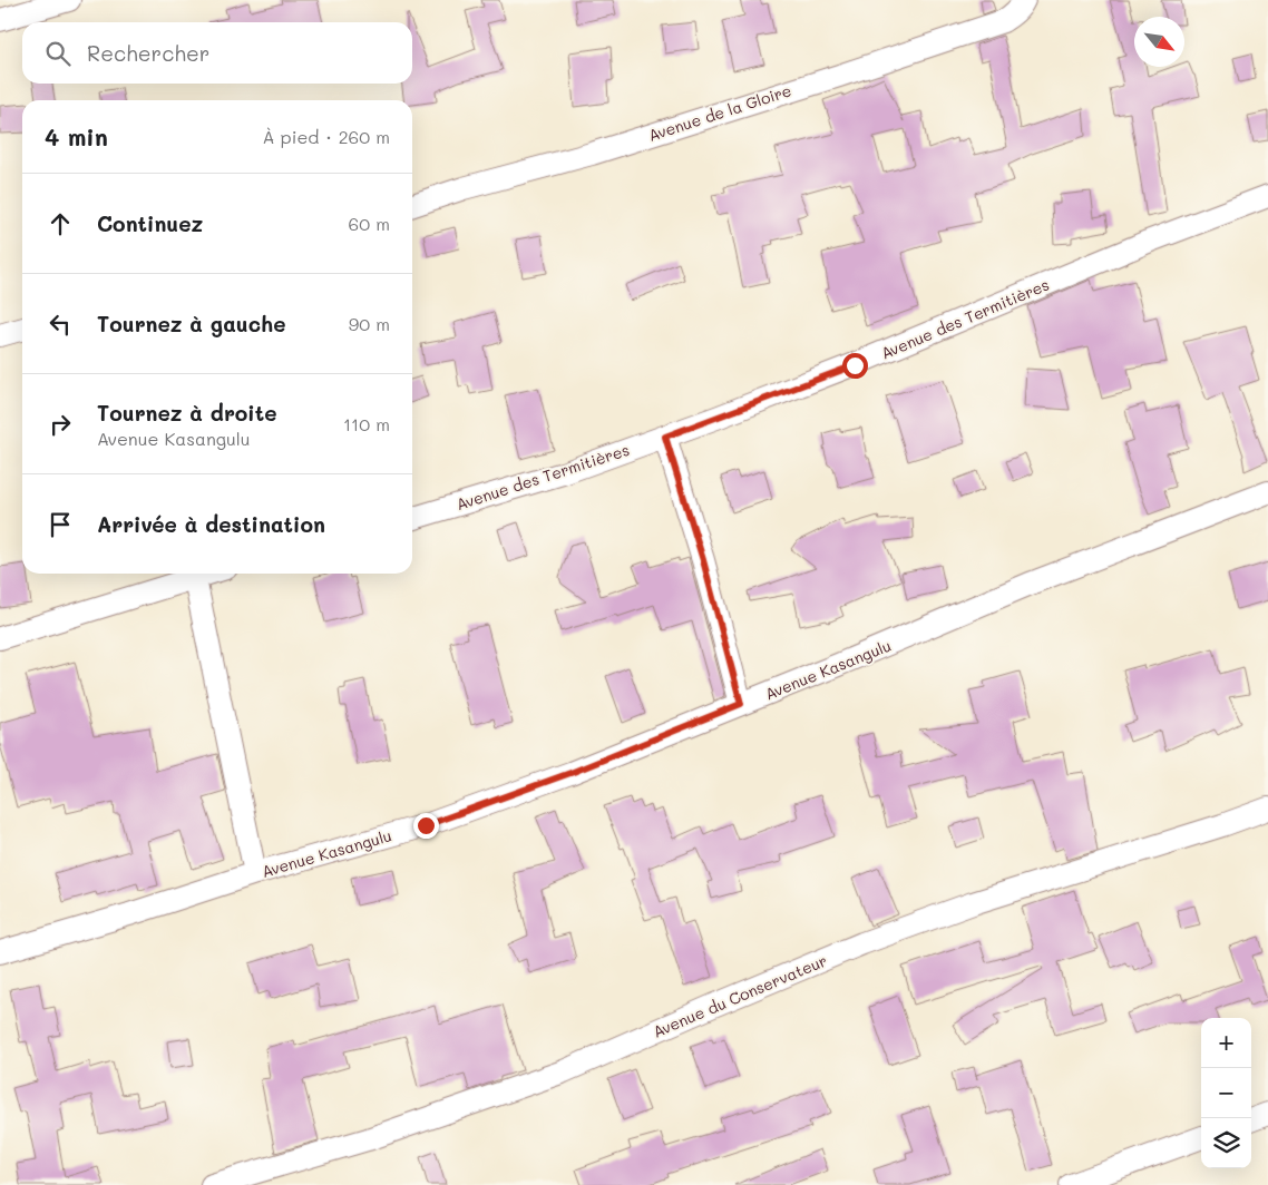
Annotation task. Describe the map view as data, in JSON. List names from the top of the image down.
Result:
{
  "streets": {
    "street": [
      "Avenue de la Gloire",
      "Avenue des Termitières",
      "Avenue Kasangulu",
      "Avenue du Conservateur"
    ]
  },
  "north": "bottom right",
  "page": {
    "search": "Rechercher",
    "heading": ["4 min", "À pied · 260 m"],
    "list": [
      ["Continuez", "60 m"],
      ["Tournez à gauche", "90 m"],
      ["Tournez à droite", "Avenue Kasangulu", "110 m"],
      "Arrivée à destination"
    ],
    "map_buttons": ["+", "−"]
  }
}
